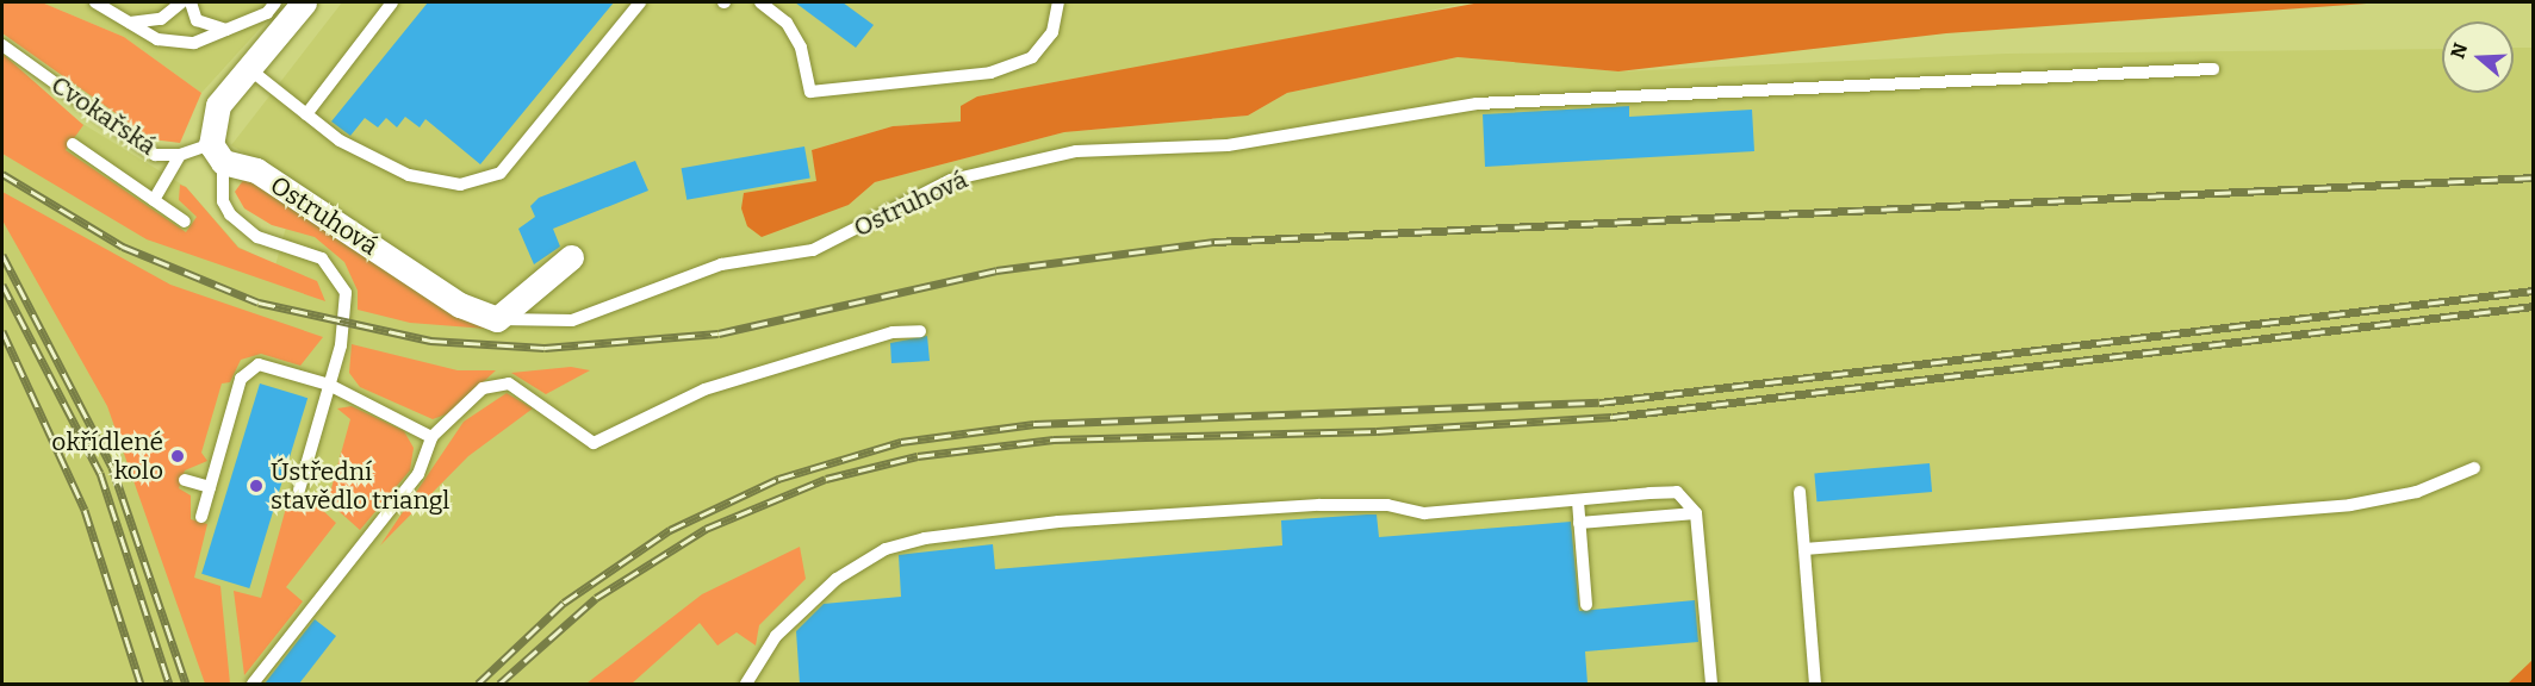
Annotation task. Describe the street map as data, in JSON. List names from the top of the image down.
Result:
{
  "streets": {
    "street": ["Ostruhová"],
    "lane": ["Cvokařská"]
  },
  "crossings": [
    ["Cvokařská", "Ostruhová"]
  ],
  "places": ["okřídlené kolo", "Ústřední stavědlo triangl"],
  "north": "left"
}
